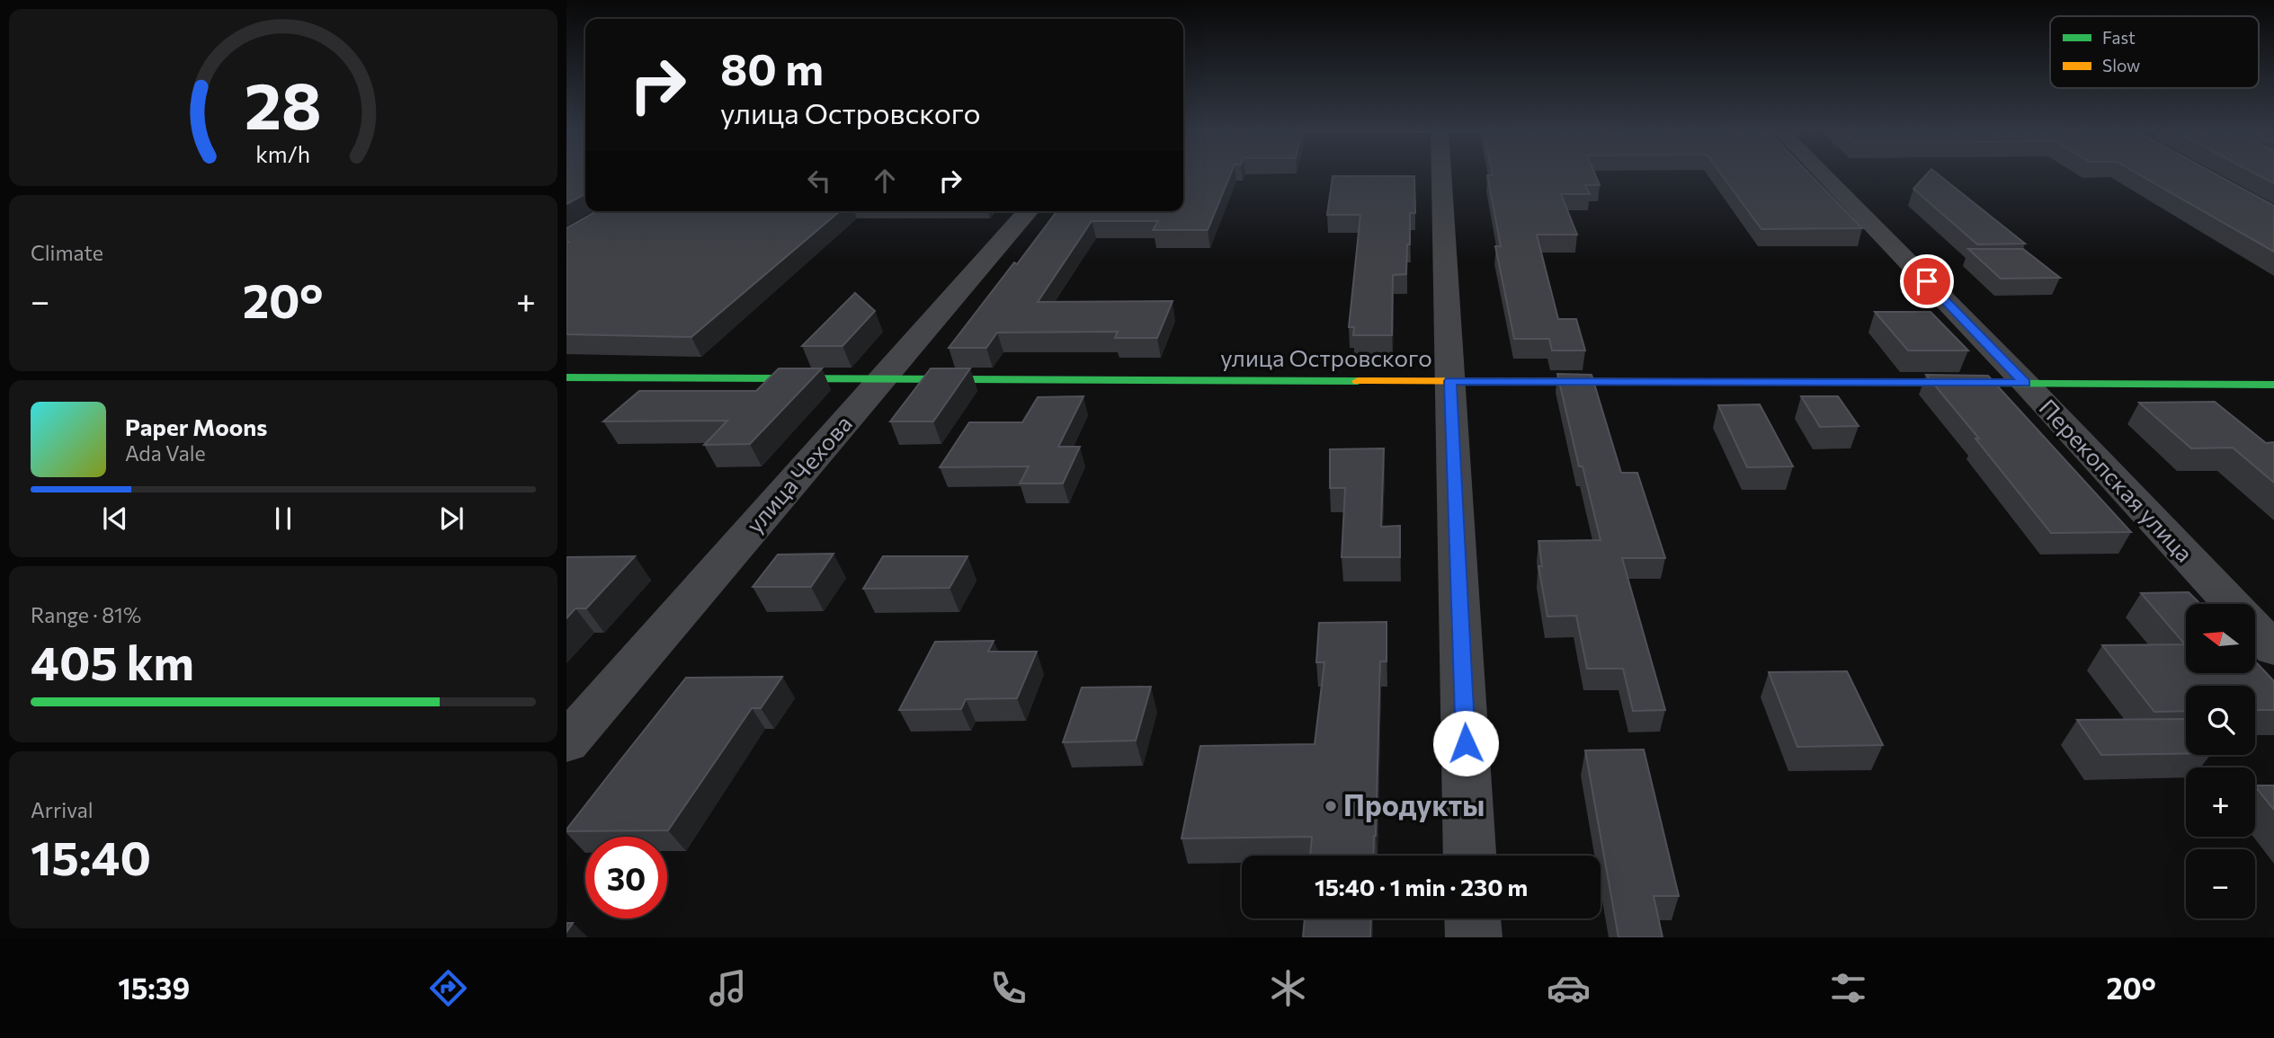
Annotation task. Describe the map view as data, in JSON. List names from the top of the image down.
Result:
{
  "streets": {
    "street": ["улица Островского", "улица Чехова", "Перекопская улица"]
  },
  "crossings": [
    ["улица Островского", "улица Чехова"],
    ["улица Островского", "Перекопская улица"]
  ],
  "places": ["Продукты"],
  "legend": ["Fast", "Slow"],
  "north": "left",
  "page": {
    "turn": ["80 m", "улица Островского"],
    "tile": [
      "Climate",
      ["Range · 81%", "405 km"],
      ["Arrival", "15:40"]
    ],
    "heat": ["−", "20°", "+"],
    "song": ["Paper Moons", "Ada Vale"],
    "map_buttons": ["+", "−"],
    "limit": "30",
    "trip": "15:40 · 1 min · 230 m",
    "tabs": ["15:39", "20°"],
    "gauge": ["28", "km/h"]
  }
}
